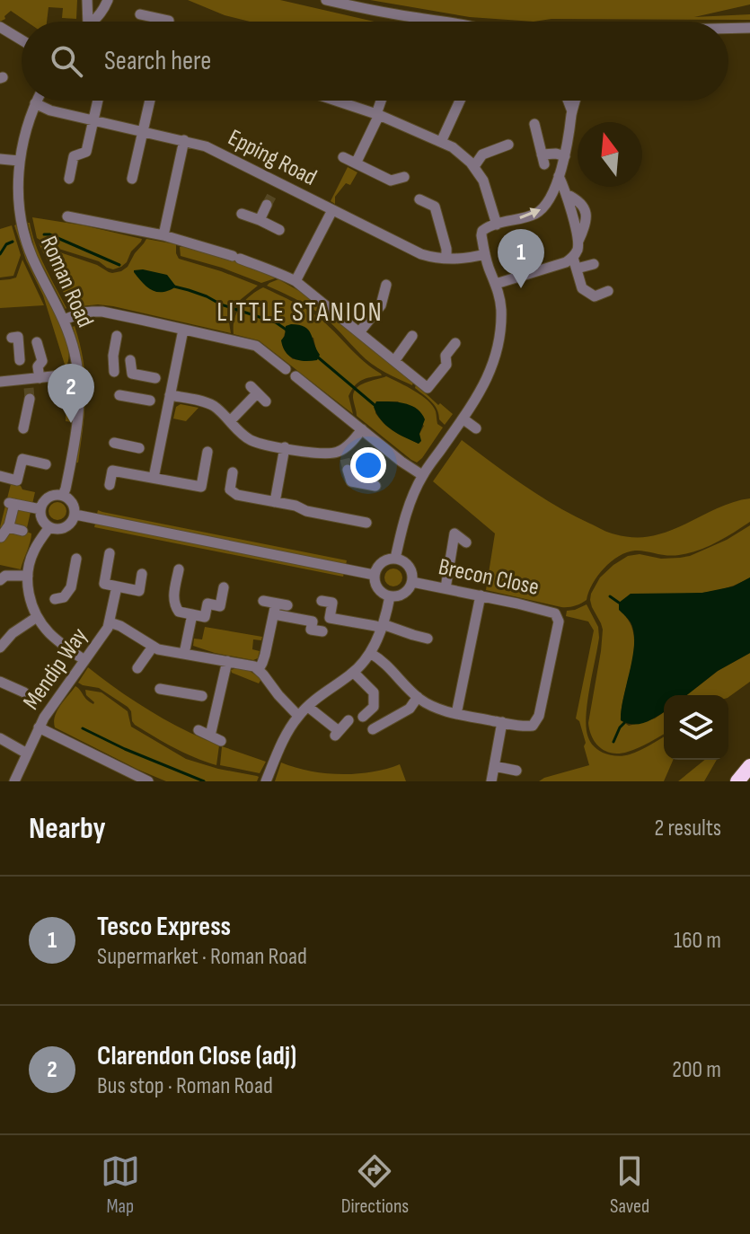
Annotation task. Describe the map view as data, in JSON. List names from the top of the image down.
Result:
{
  "streets": {
    "street": [
      "Epping Road",
      "Roman Road",
      "Brecon Close",
      "Mendip Way"
    ]
  },
  "crossings": [
    ["Epping Road", "Roman Road"]
  ],
  "districts": ["LITTLE STANION"],
  "north": "top",
  "page": {
    "search": "Search here",
    "pins": ["1", "2"],
    "heading": ["Nearby", "2 results"],
    "list": [
      {
        "mark": "1",
        "name": "Tesco Express",
        "note": "Supermarket · Roman Road",
        "value": "160 m"
      },
      {
        "mark": "2",
        "name": "Clarendon Close (adj)",
        "note": "Bus stop · Roman Road",
        "value": "200 m"
      }
    ],
    "nav": ["Map", "Directions", "Saved"]
  }
}
